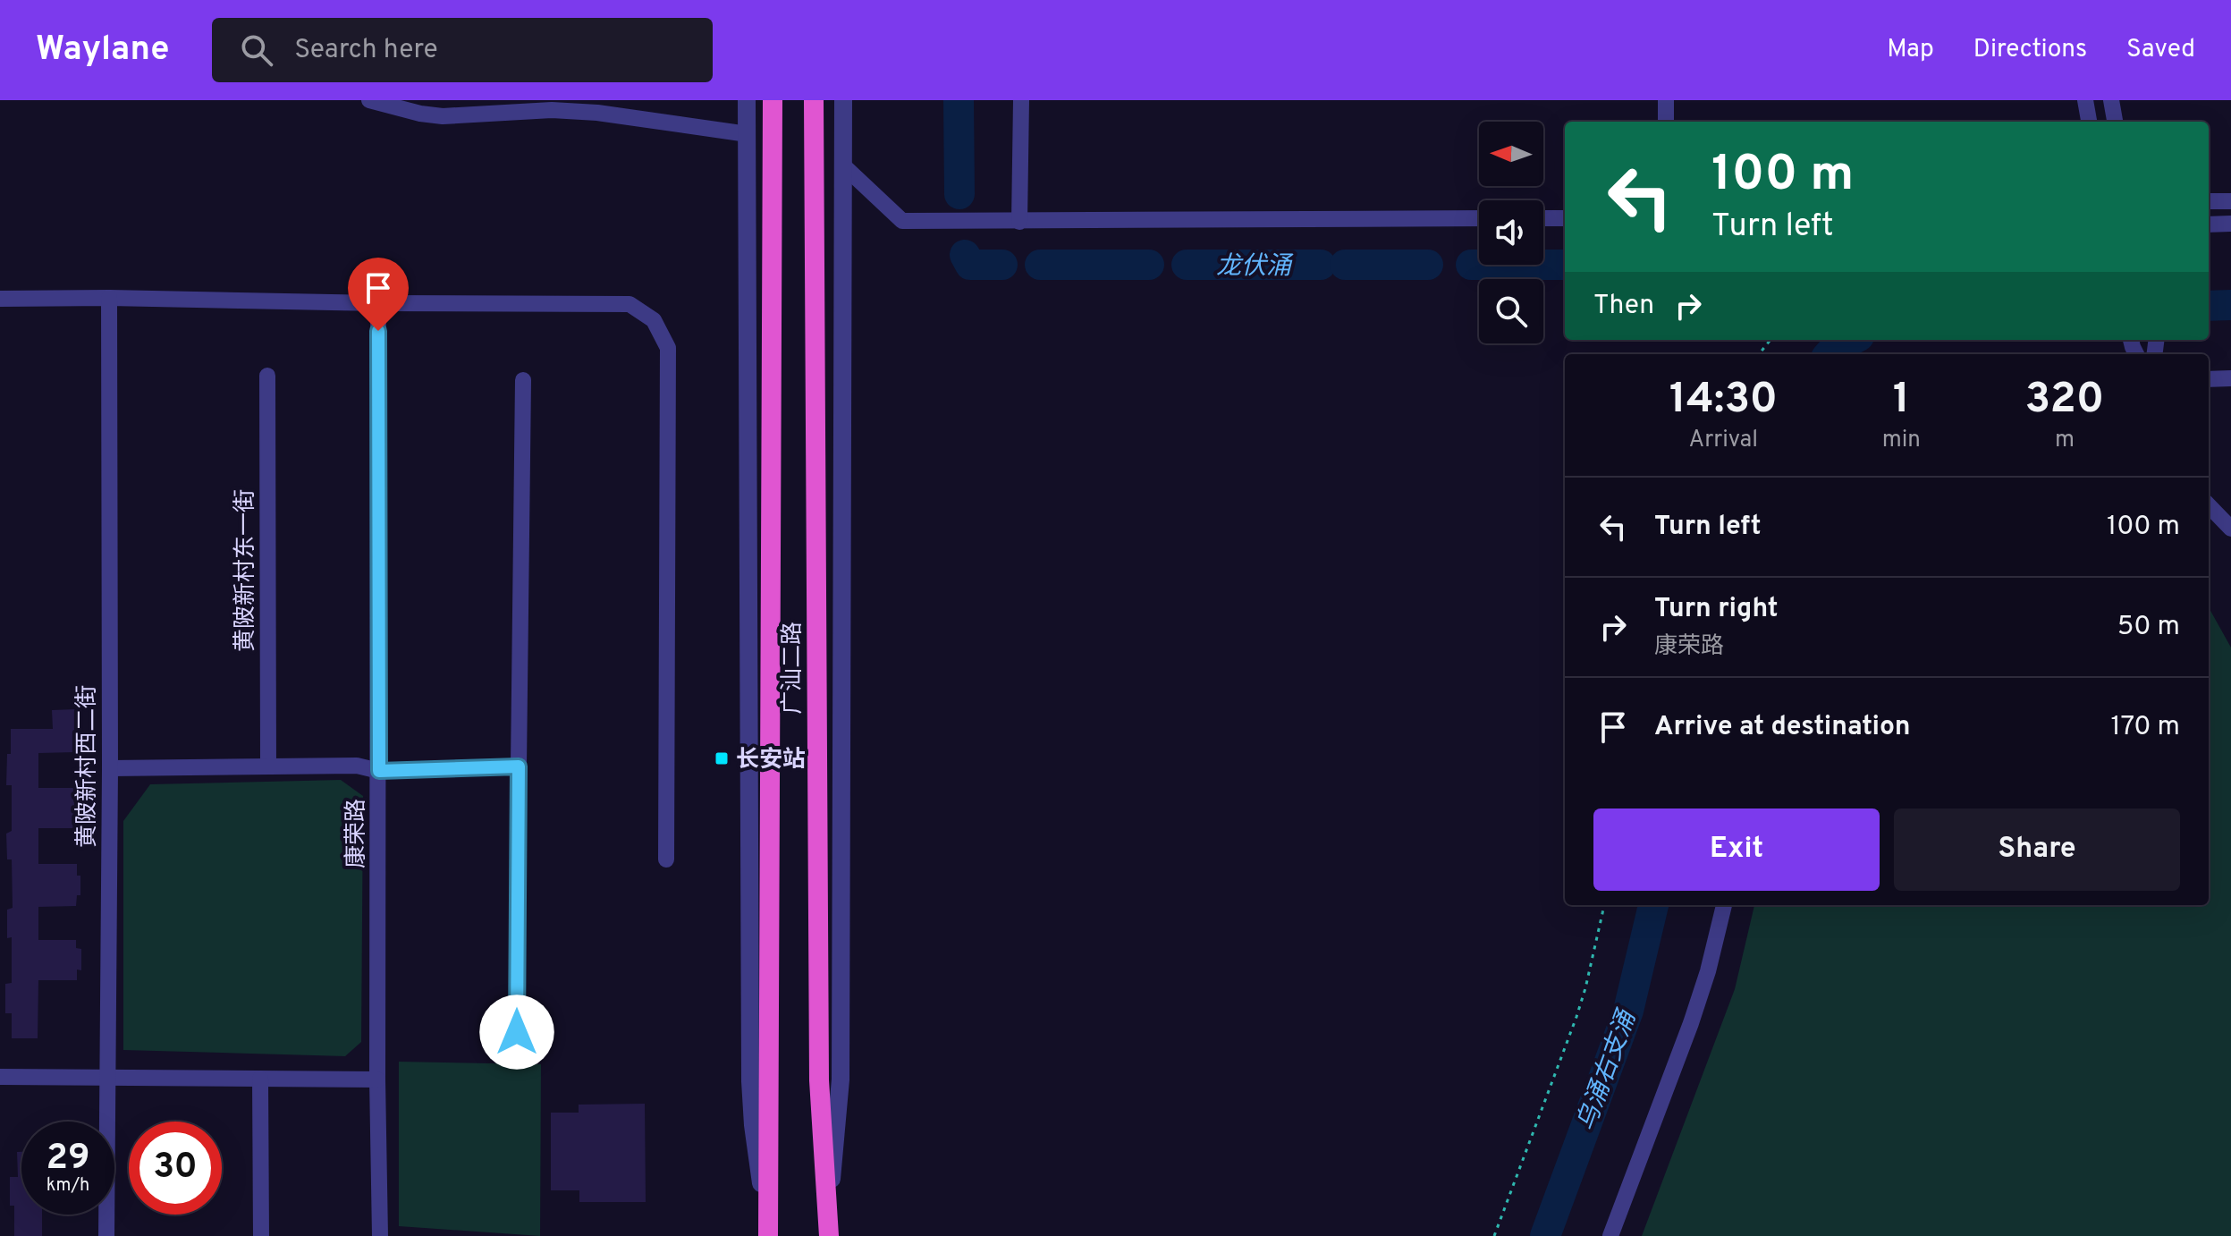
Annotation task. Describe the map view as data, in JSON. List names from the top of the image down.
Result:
{
  "streets": {
    "highway": ["广汕二路"],
    "street": ["黄陂新村东一街", "黄陂新村西二街", "康荣路"]
  },
  "water": ["龙伏涌", "乌涌右支涌"],
  "places": {
    "transit": ["长安站"]
  },
  "north": "left",
  "page": {
    "header": "Waylane",
    "search": "Search here",
    "nav": ["Map", "Directions", "Saved"],
    "turn": ["100 m", "Turn left"],
    "then": "Then",
    "eta": [
      "14:30",
      "Arrival",
      "1",
      "min",
      "320",
      "m"
    ],
    "list": [
      {
        "name": "Turn left",
        "value": "100 m"
      },
      {
        "name": "Turn right",
        "note": "康荣路",
        "value": "50 m"
      },
      {
        "name": "Arrive at destination",
        "value": "170 m"
      }
    ],
    "buttons": ["Exit", "Share"],
    "speed": "29 km/h",
    "limit": "30"
  }
}
